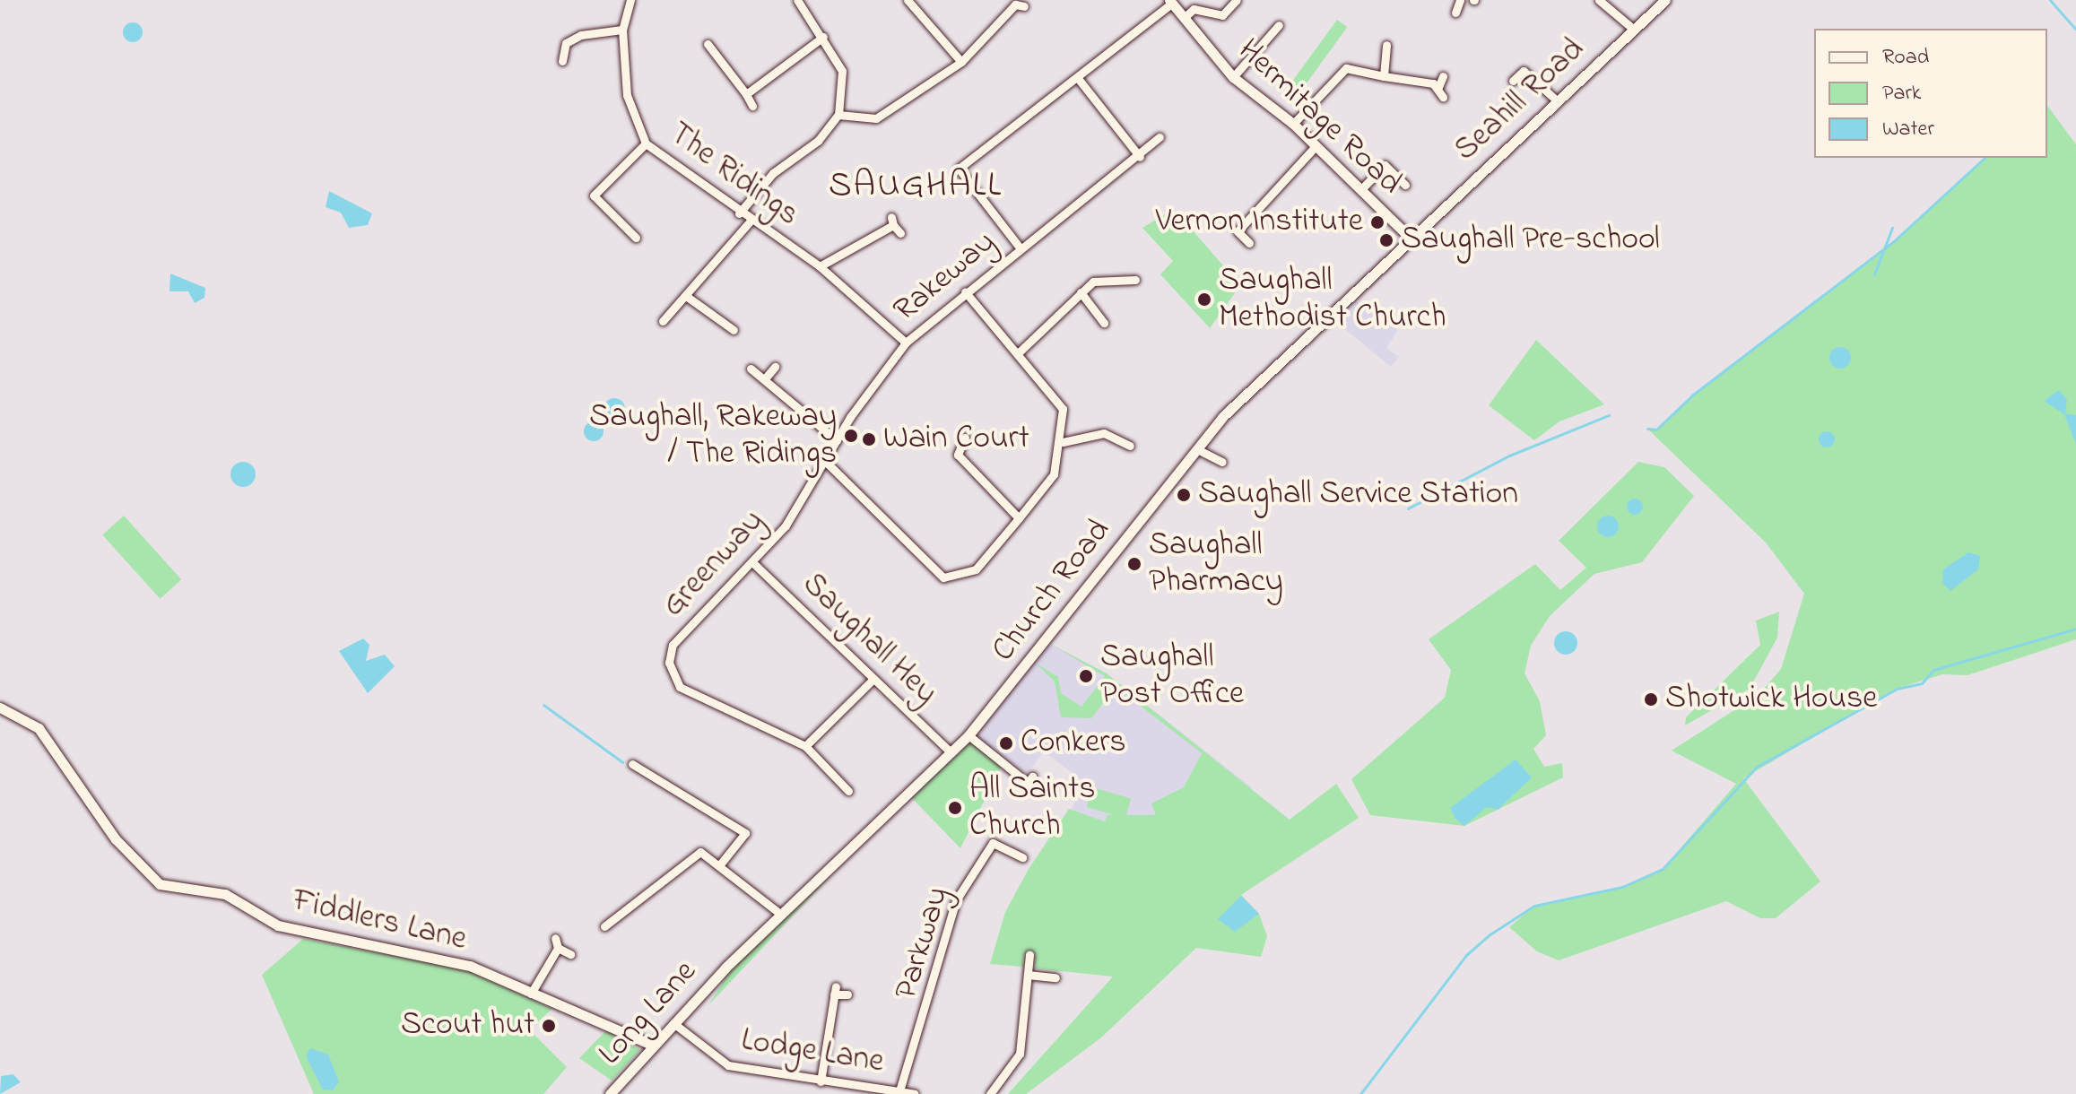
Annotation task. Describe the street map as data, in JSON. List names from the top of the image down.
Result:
{
  "streets": {
    "street": [
      "Seahill Road",
      "Hermitage Road",
      "The Ridings",
      "Rakeway",
      "Greenway",
      "Church Road",
      "Saughall Hey",
      "Fiddlers Lane",
      "Parkway",
      "Long Lane",
      "Lodge Lane"
    ]
  },
  "crossings": [
    ["Seahill Road", "Hermitage Road"],
    ["Seahill Road", "Church Road"],
    ["Hermitage Road", "Church Road"],
    ["The Ridings", "Rakeway"],
    ["Rakeway", "Greenway"],
    ["Greenway", "Saughall Hey"],
    ["Church Road", "Saughall Hey"],
    ["Church Road", "Long Lane"],
    ["Fiddlers Lane", "Long Lane"],
    ["Parkway", "Lodge Lane"],
    ["Long Lane", "Lodge Lane"]
  ],
  "districts": ["SAUGHALL"],
  "places": [
    "Vernon Institute",
    "Saughall Pre-school",
    "Saughall Methodist Church",
    "Saughall, Rakeway / The Ridings",
    "Wain Court",
    "Saughall Service Station",
    "Saughall Pharmacy",
    "Saughall Post Office",
    "Shotwick House",
    "Conkers",
    "All Saints Church",
    "Scout hut"
  ],
  "legend": ["Road", "Park", "Water"]
}
